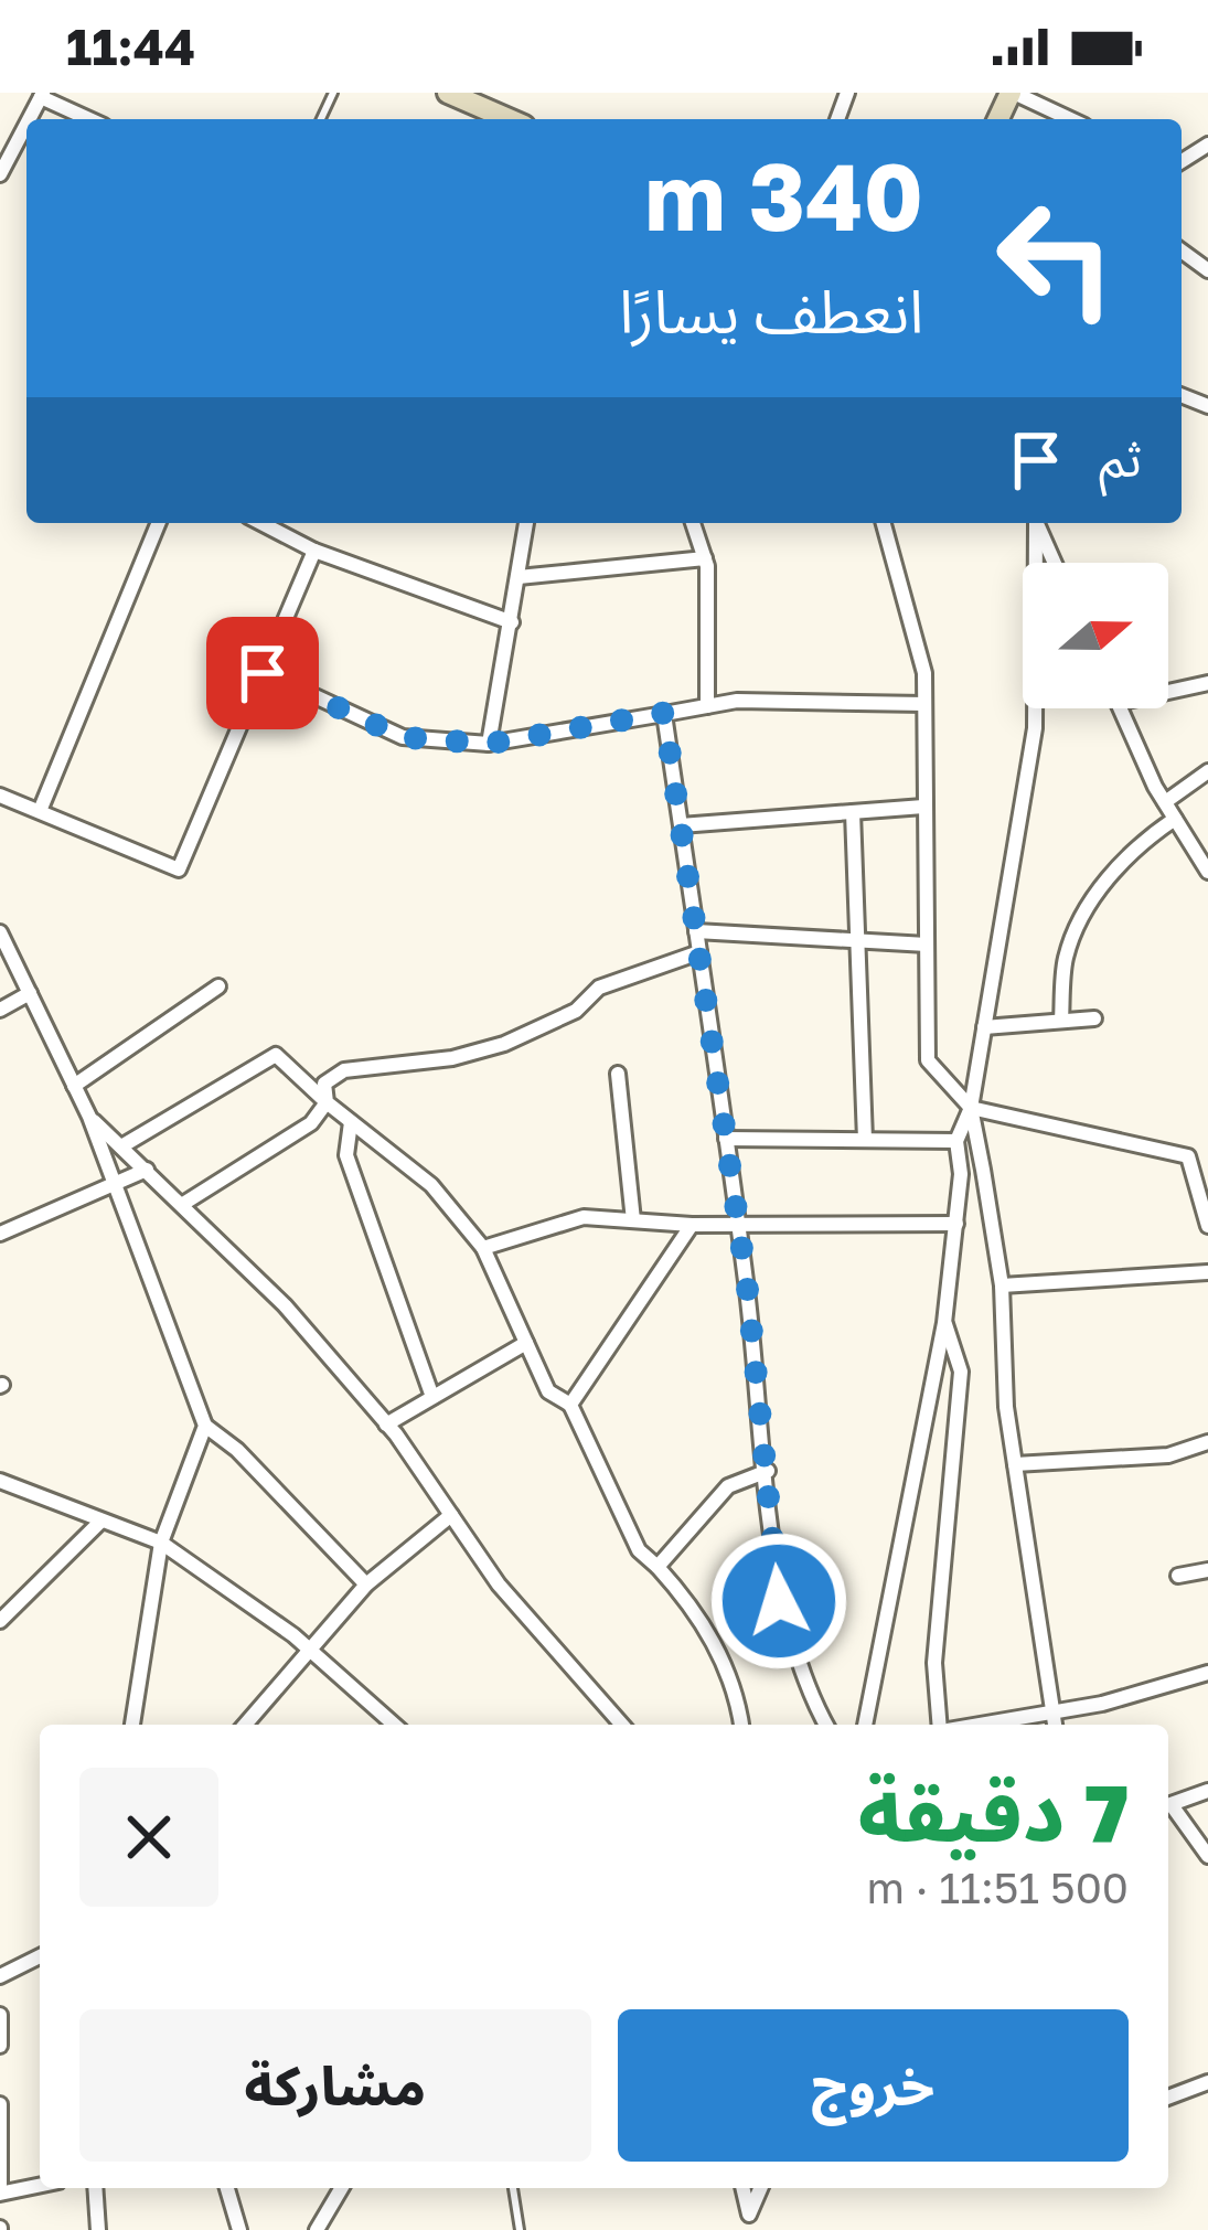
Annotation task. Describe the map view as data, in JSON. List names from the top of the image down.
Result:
{
  "north": "right",
  "page": {
    "status": "11:44",
    "turn": ["340 m", "انعطف يسارًا"],
    "then": "ثم",
    "heading": ["7 دقيقة", "500 m · 11:51"],
    "buttons": ["خروج", "مشاركة"]
  }
}
